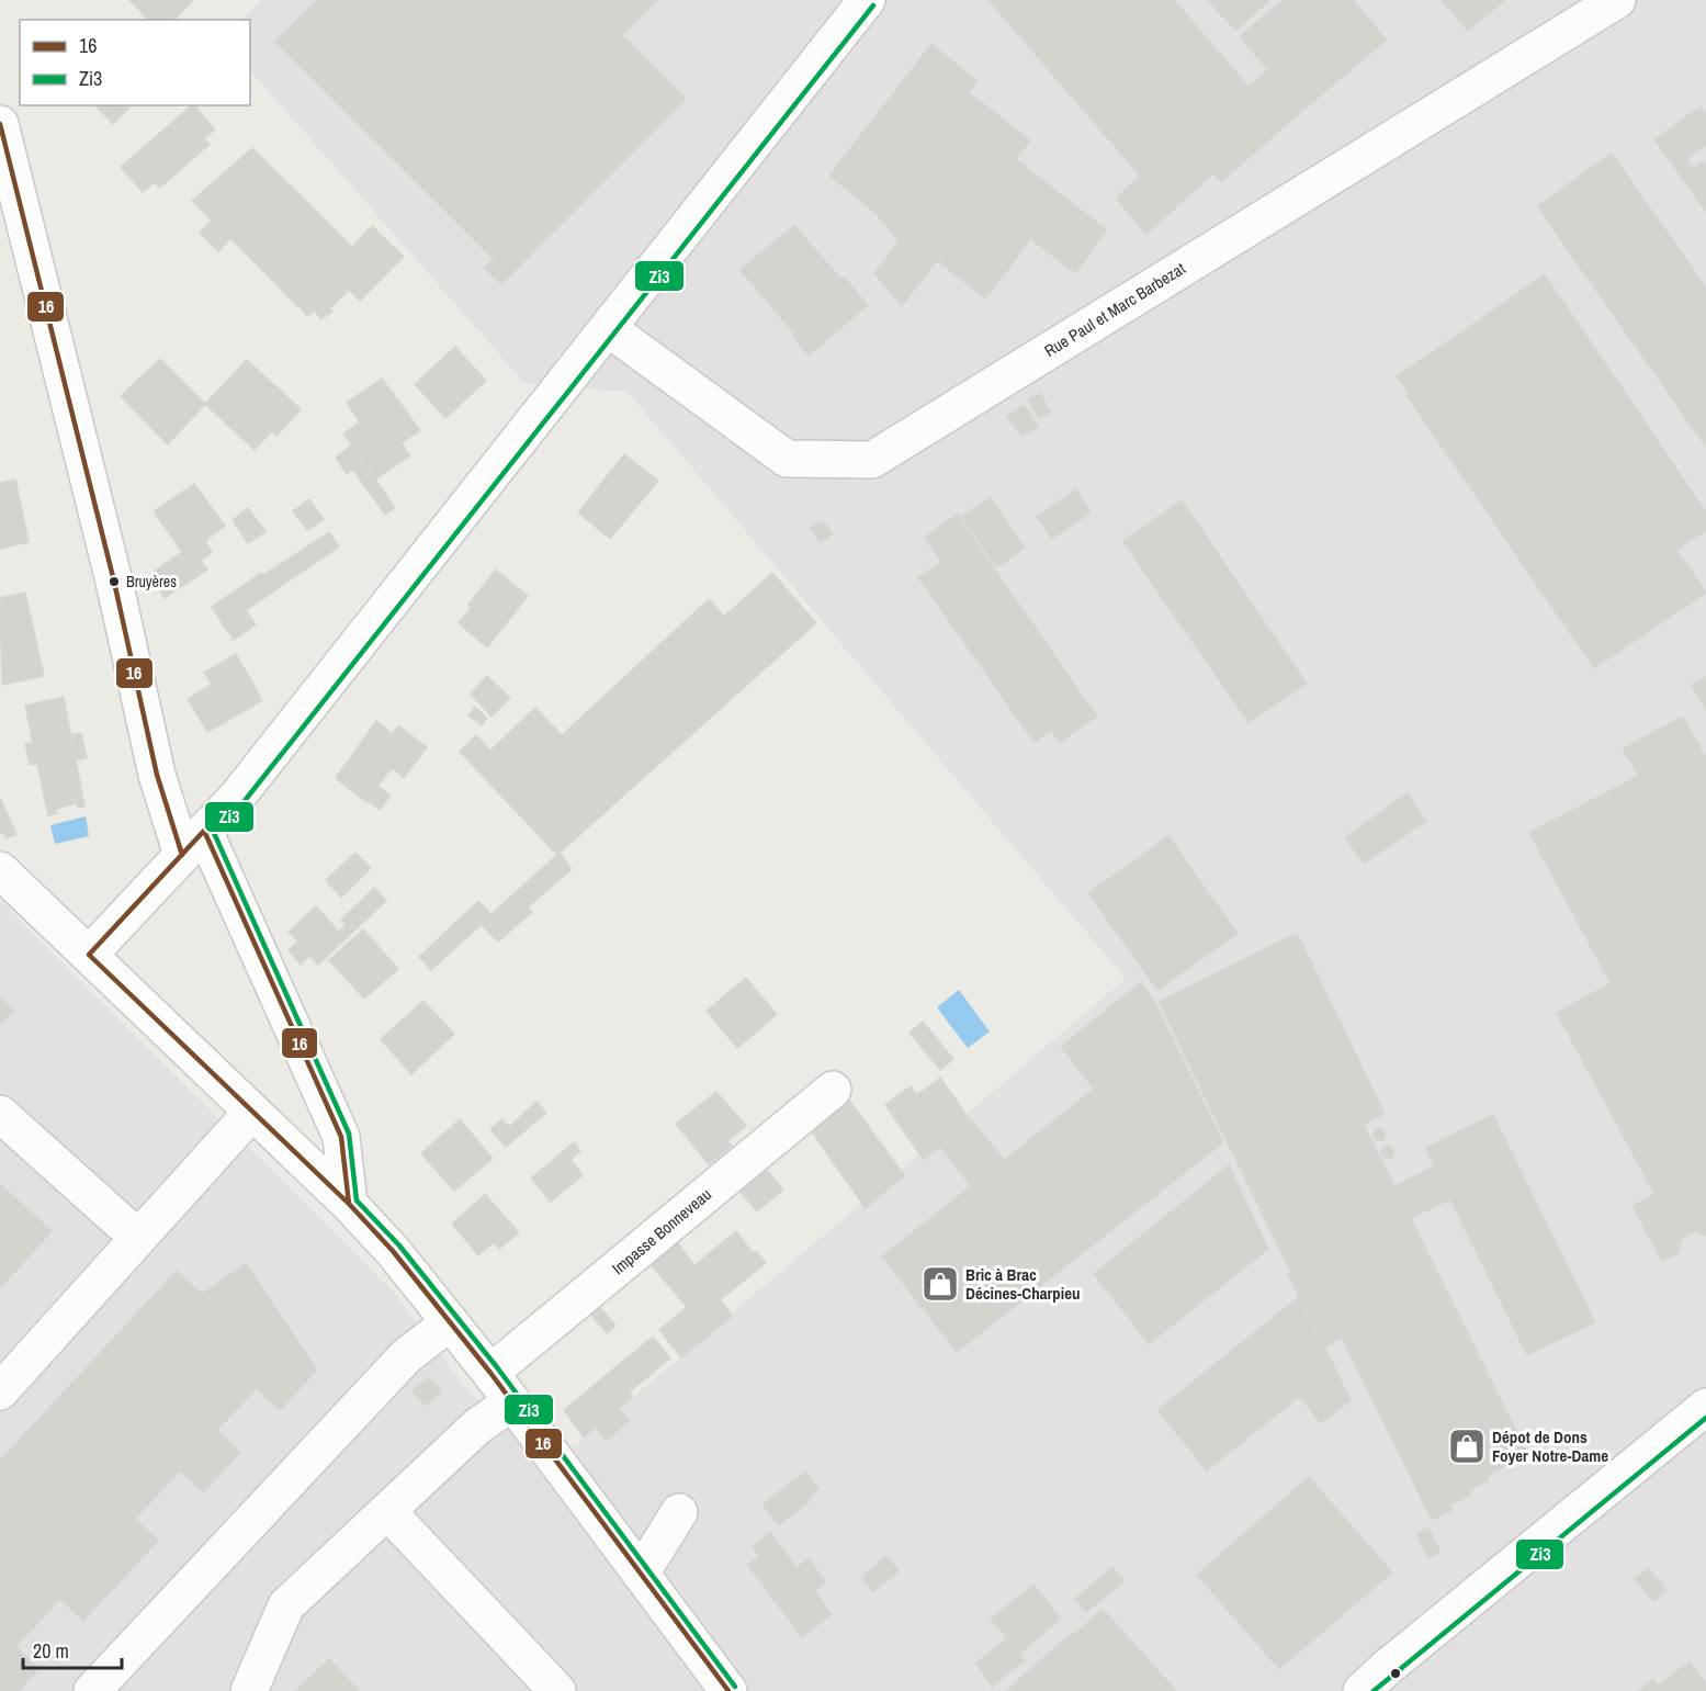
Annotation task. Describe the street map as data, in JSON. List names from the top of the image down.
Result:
{
  "streets": {
    "street": ["Rue Paul et Marc Barbezat", "Impasse Bonneveau"]
  },
  "places": {
    "other": ["Bruyères"],
    "shop": ["Bric à Brac Décines-Charpieu", "Dépot de Dons Foyer Notre-Dame"]
  },
  "lines": ["transit line Zi3", "transit line 16"],
  "legend": ["16", "Zi3"],
  "scale_bar": "20 m"
}
